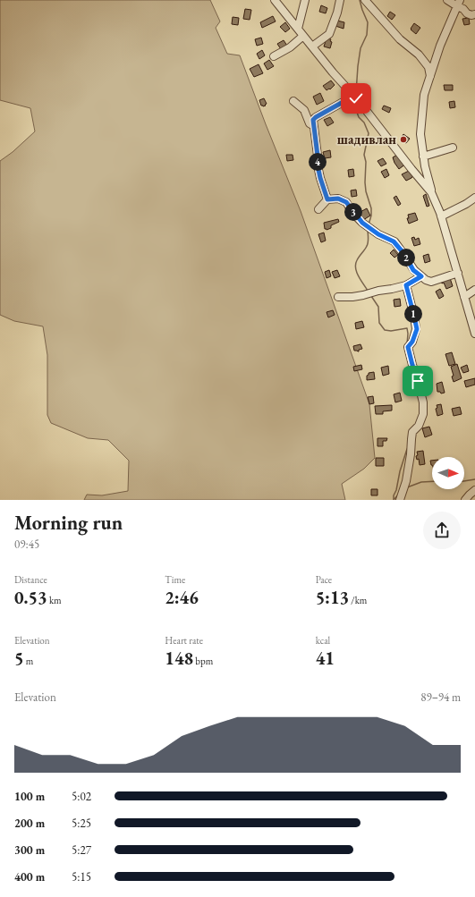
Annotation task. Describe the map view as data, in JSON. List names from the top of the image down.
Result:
{
  "places": ["шадивлан"],
  "north": "right",
  "page": {
    "pins": [
      "4",
      "3",
      "2",
      "1"
    ],
    "heading": ["Morning run", "09:45"],
    "stats": [
      ["Distance", "0.53 km"],
      ["Time", "2:46"],
      ["Pace", "5:13 /km"],
      ["Elevation", "5 m"],
      ["Heart rate", "148 bpm"],
      ["kcal", "41"]
    ],
    "chart": ["Elevation", "89–94 m"],
    "list": [
      {
        "name": "100 m",
        "note": "5:02"
      },
      {
        "name": "200 m",
        "note": "5:25"
      },
      {
        "name": "300 m",
        "note": "5:27"
      },
      {
        "name": "400 m",
        "note": "5:15"
      }
    ]
  }
}
